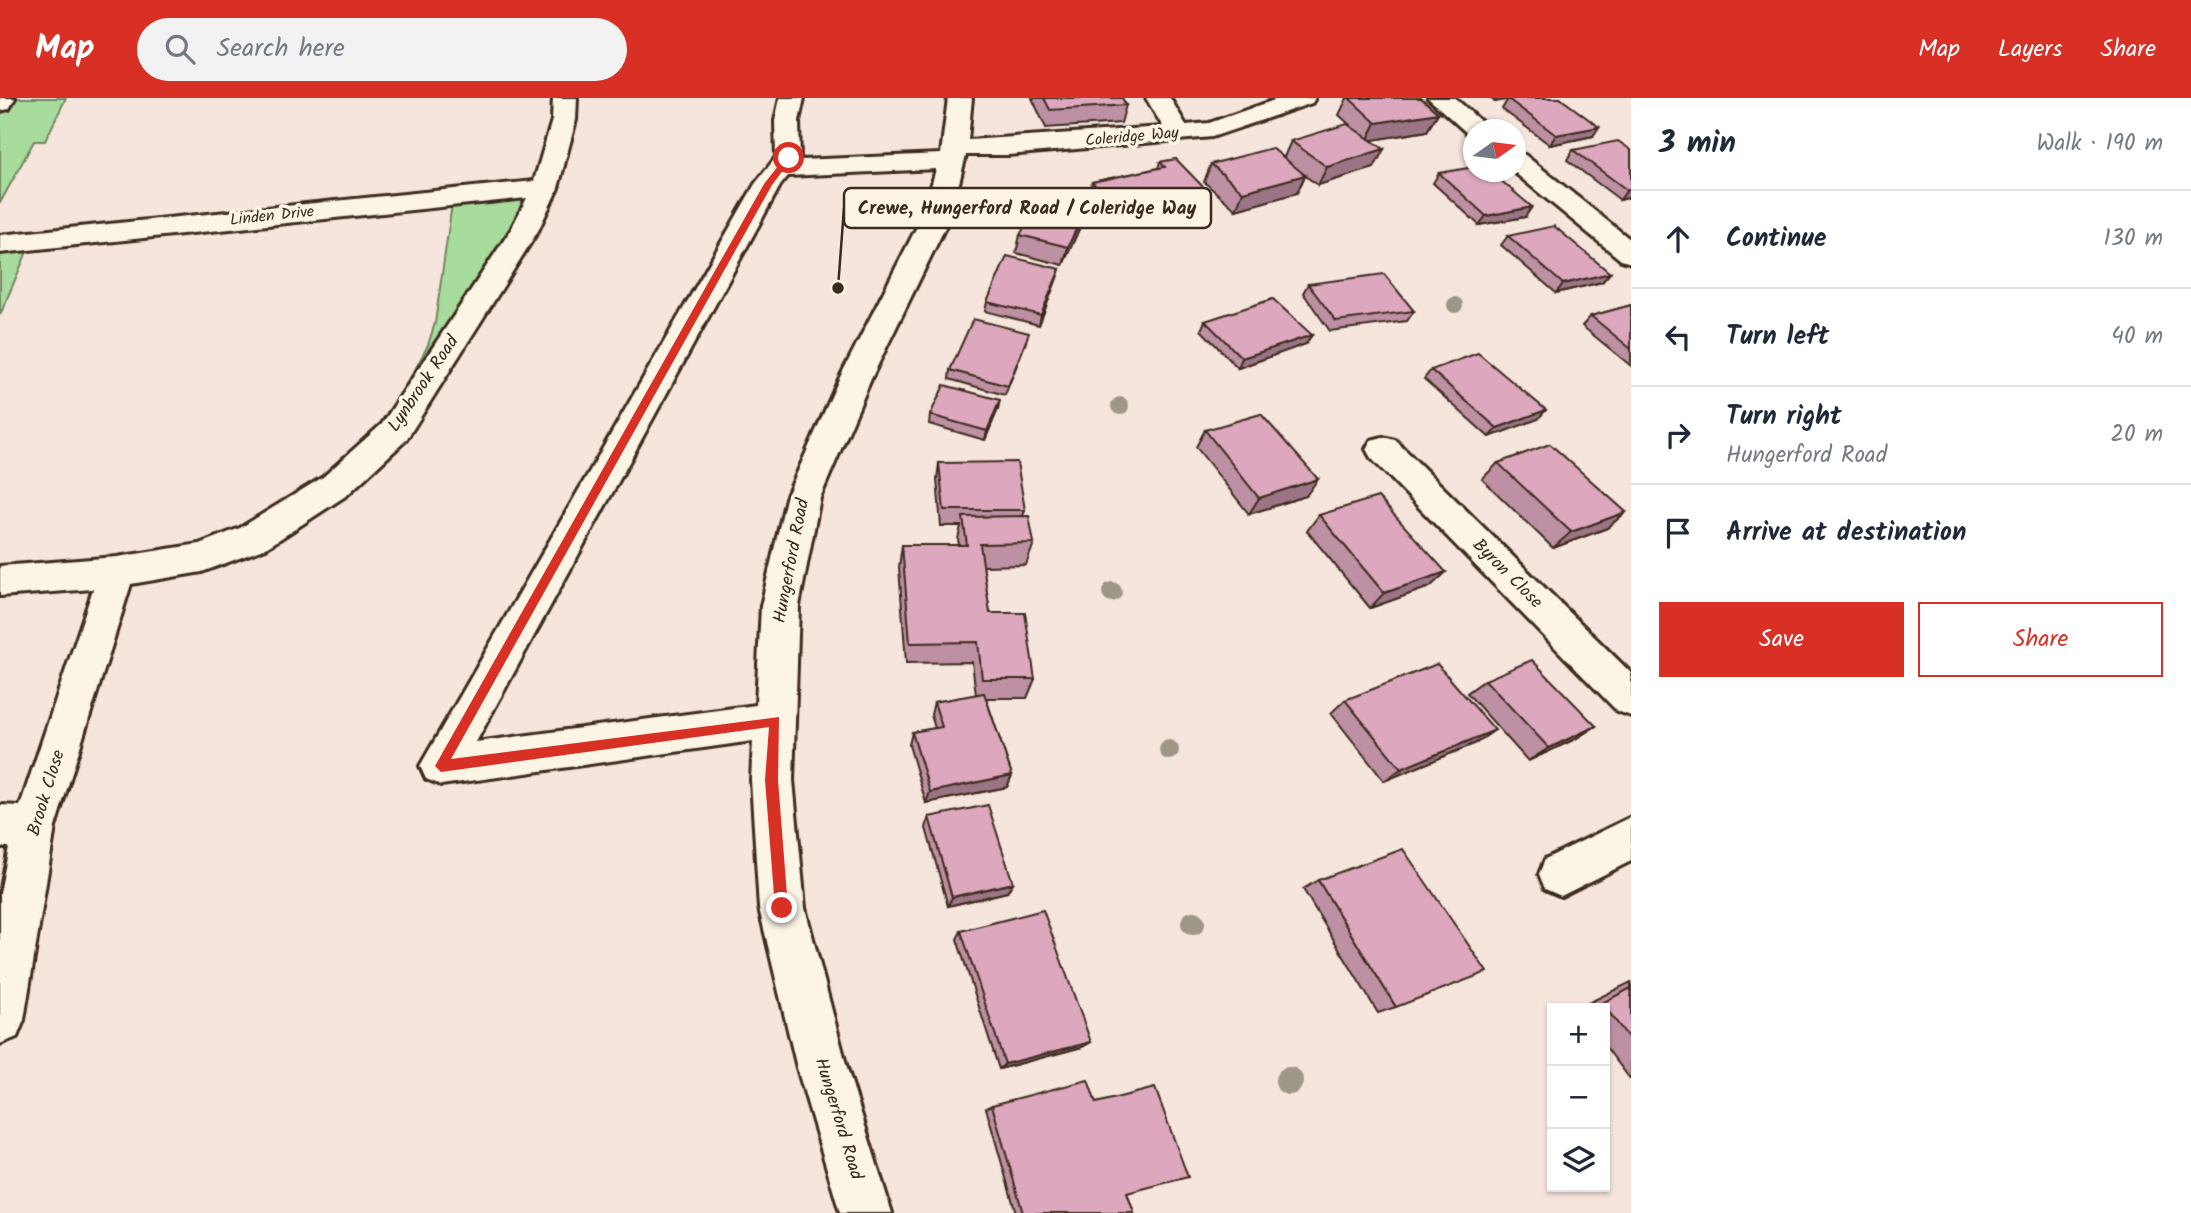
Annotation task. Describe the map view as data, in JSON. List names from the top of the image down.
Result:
{
  "streets": {
    "street": [
      "Coleridge Way",
      "Linden Drive",
      "Lynbrook Road",
      "Hungerford Road",
      "Byron Close",
      "Brook Close"
    ]
  },
  "crossings": [
    ["Coleridge Way", "Hungerford Road"],
    ["Linden Drive", "Lynbrook Road"],
    ["Lynbrook Road", "Brook Close"]
  ],
  "places": ["Crewe, Hungerford Road / Coleridge Way"],
  "north": "right",
  "page": {
    "header": "Map",
    "search": "Search here",
    "nav": ["Map", "Layers", "Share"],
    "heading": ["3 min", "Walk · 190 m"],
    "list": [
      ["Continue", "130 m"],
      ["Turn left", "40 m"],
      ["Turn right", "Hungerford Road", "20 m"],
      "Arrive at destination"
    ],
    "buttons": ["Save", "Share"],
    "map_buttons": ["+", "−"]
  }
}
